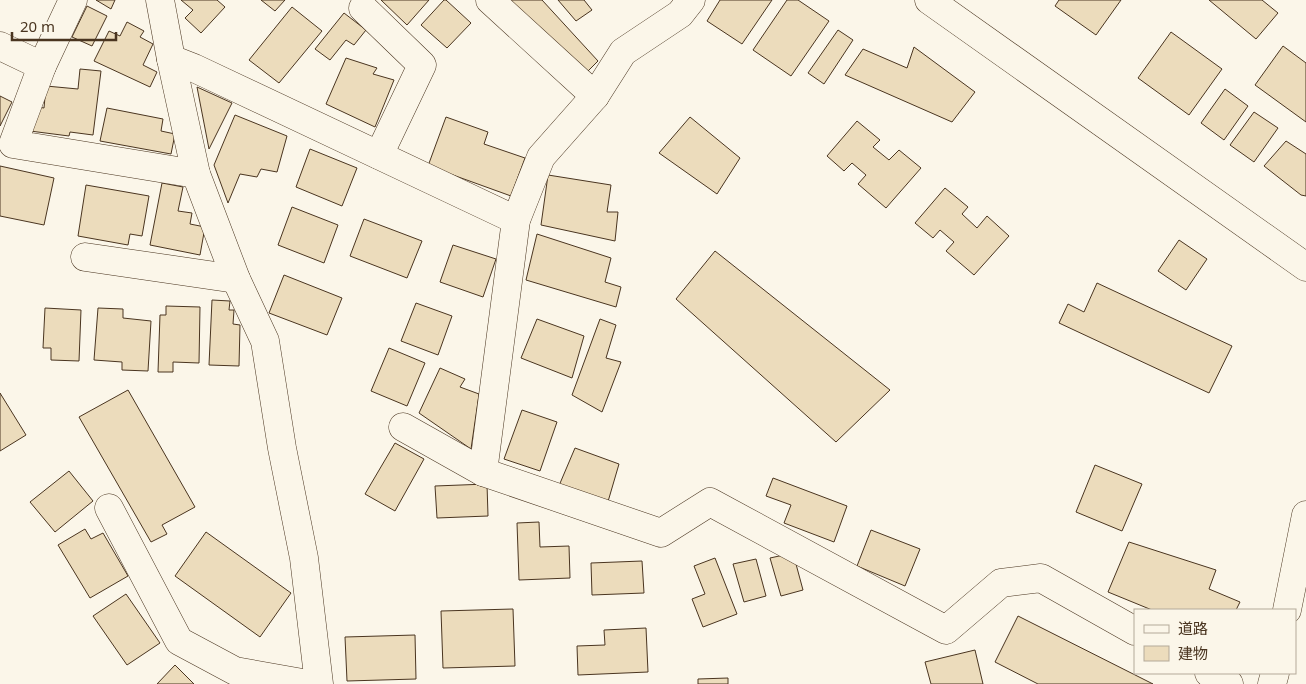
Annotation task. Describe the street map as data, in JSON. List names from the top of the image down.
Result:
{
  "legend": ["道路", "建物"],
  "scale_bar": "20 m"
}
